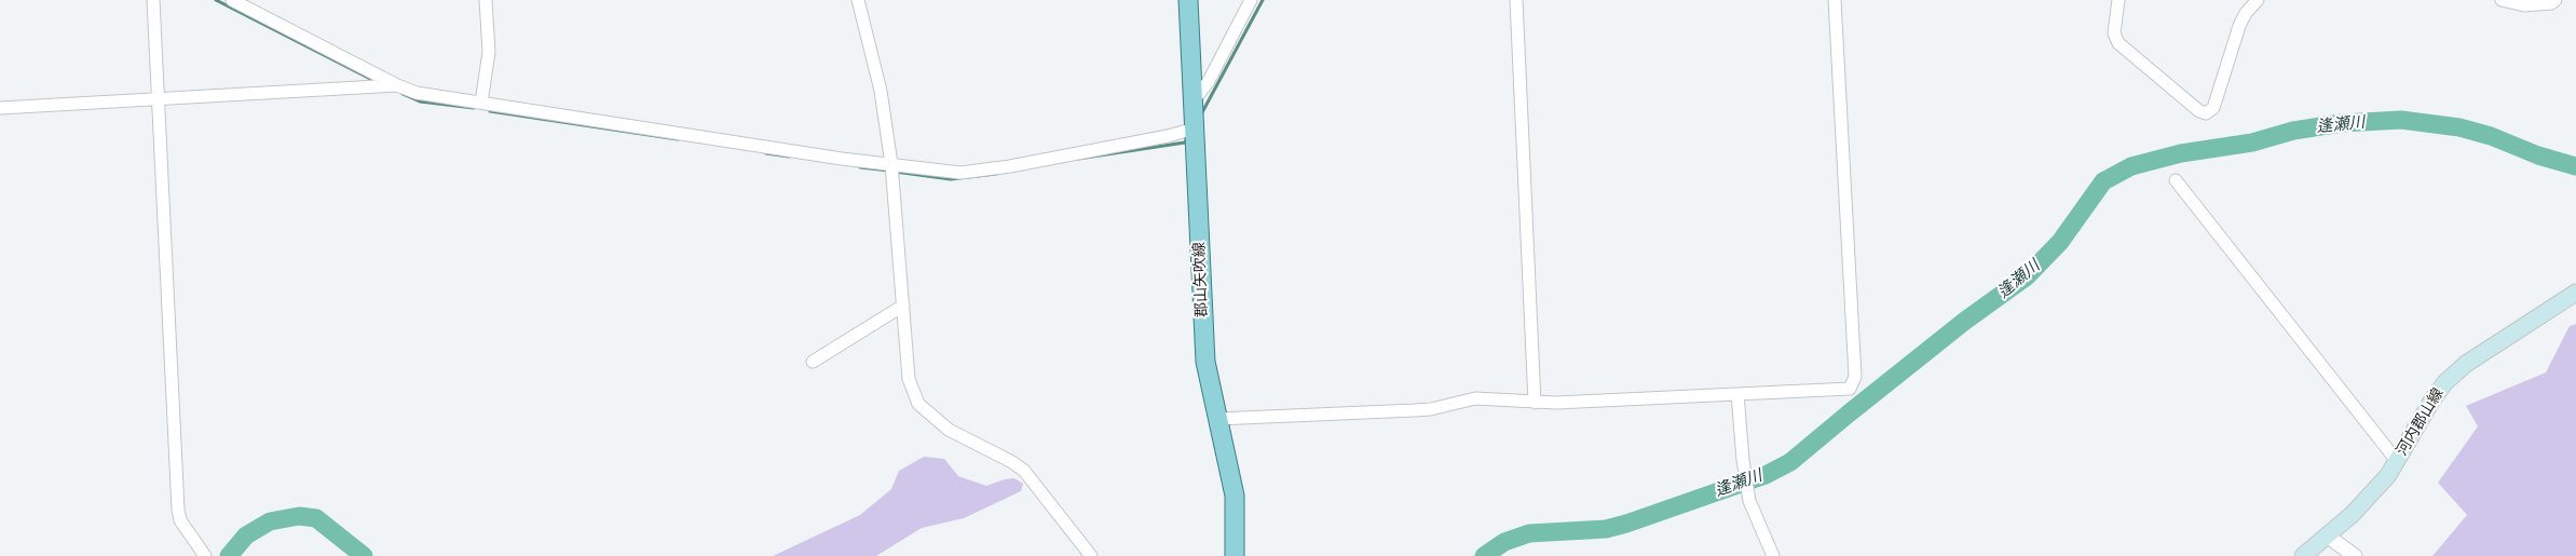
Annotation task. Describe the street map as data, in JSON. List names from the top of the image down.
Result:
{
  "streets": {
    "main road": ["郡山矢吹線", "河内郡山線"]
  },
  "water": ["逢瀬川"]
}
